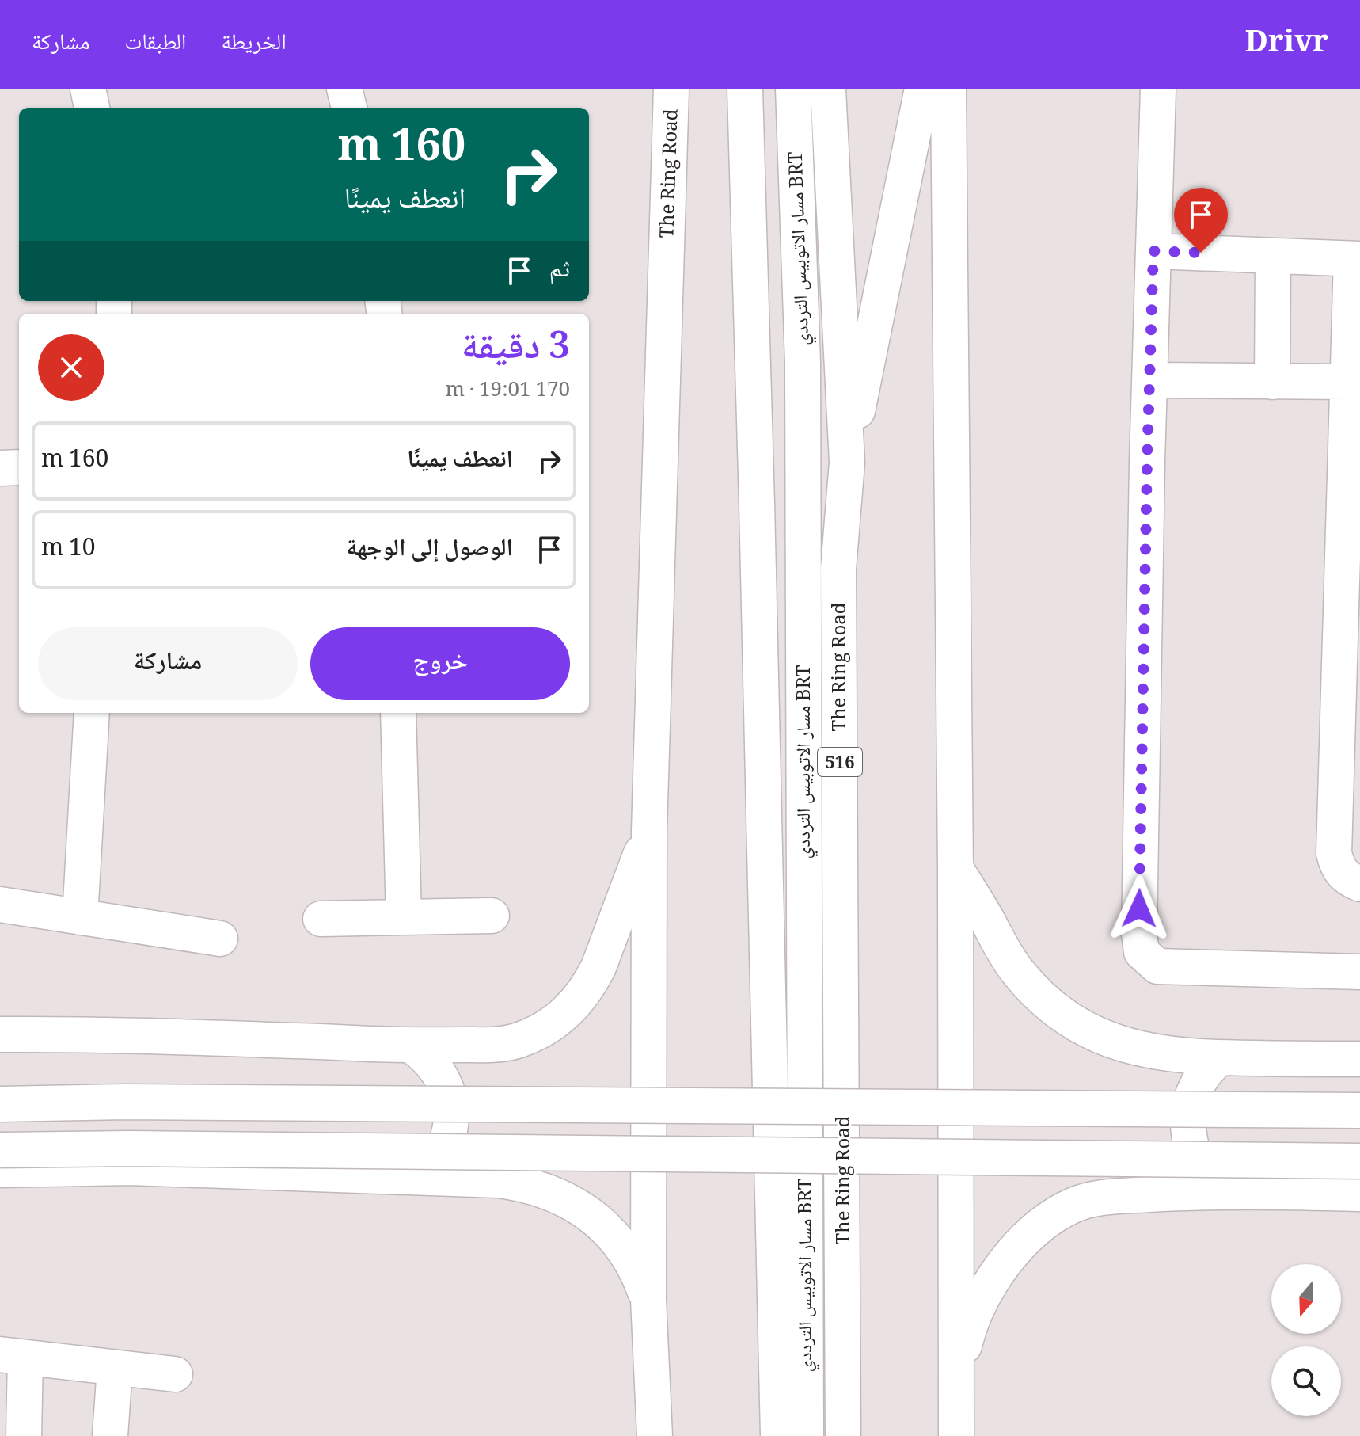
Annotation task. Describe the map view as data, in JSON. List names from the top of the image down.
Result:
{
  "streets": {
    "main road": ["The Ring Road", "مسار الاتوبيس الترددي BRT", "516"]
  },
  "north": "bottom",
  "page": {
    "header": "Drivr",
    "nav": ["الخريطة", "الطبقات", "مشاركة"],
    "turn": ["160 m", "انعطف يمينًا"],
    "then": "ثم",
    "heading": ["3 دقيقة", "170 m · 19:01"],
    "list": [
      {
        "name": "انعطف يمينًا",
        "value": "160 m"
      },
      {
        "name": "الوصول إلى الوجهة",
        "value": "10 m"
      }
    ],
    "buttons": ["خروج", "مشاركة"]
  }
}
